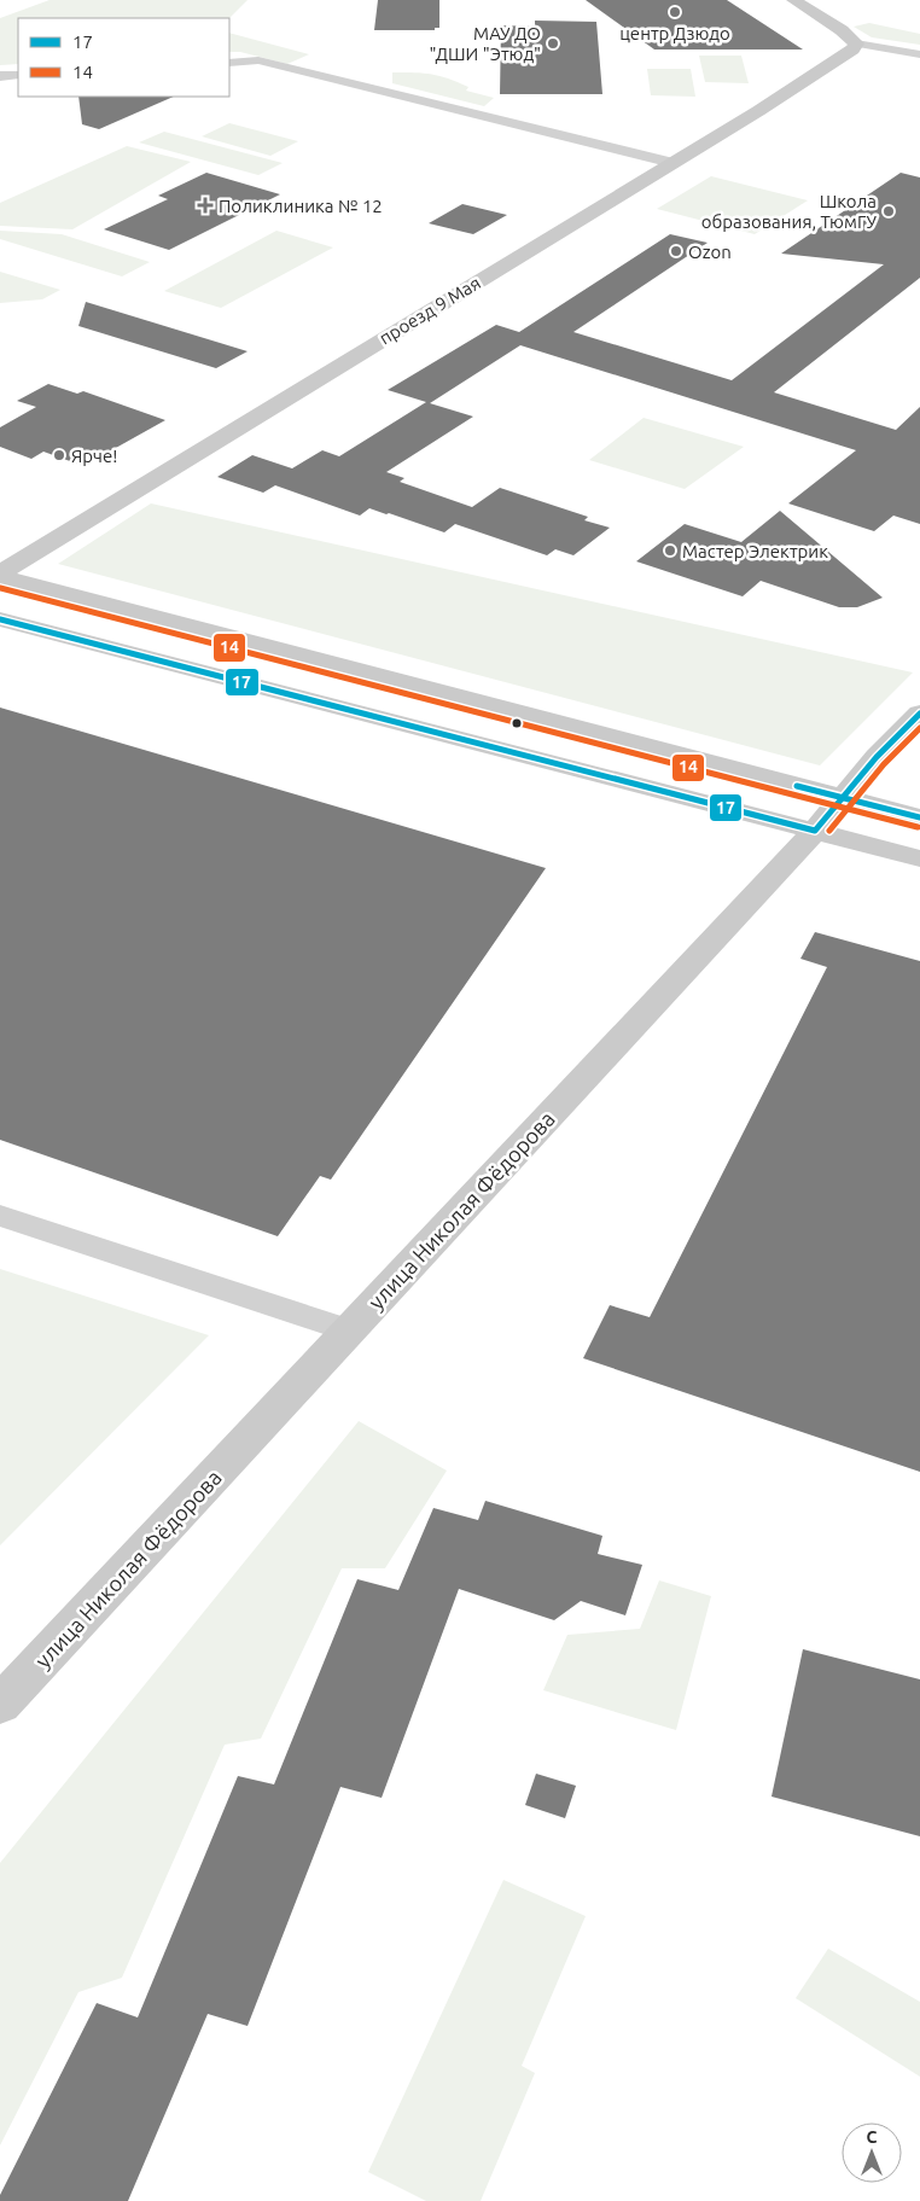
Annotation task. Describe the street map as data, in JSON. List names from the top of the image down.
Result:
{
  "streets": {
    "street": ["проезд 9 Мая", "улица Николая Фёдорова"]
  },
  "places": {
    "other": [
      "центр Дзюдо",
      "МАУ ДО \"ДШИ \"Этюд\"",
      "Школа образования, ТюмГУ",
      "Ozon",
      "Ярче!",
      "Мастер Электрик"
    ],
    "health": ["Поликлиника № 12"]
  },
  "lines": ["transit line 14", "transit line 17"],
  "legend": ["17", "14"],
  "north": "top"
}
